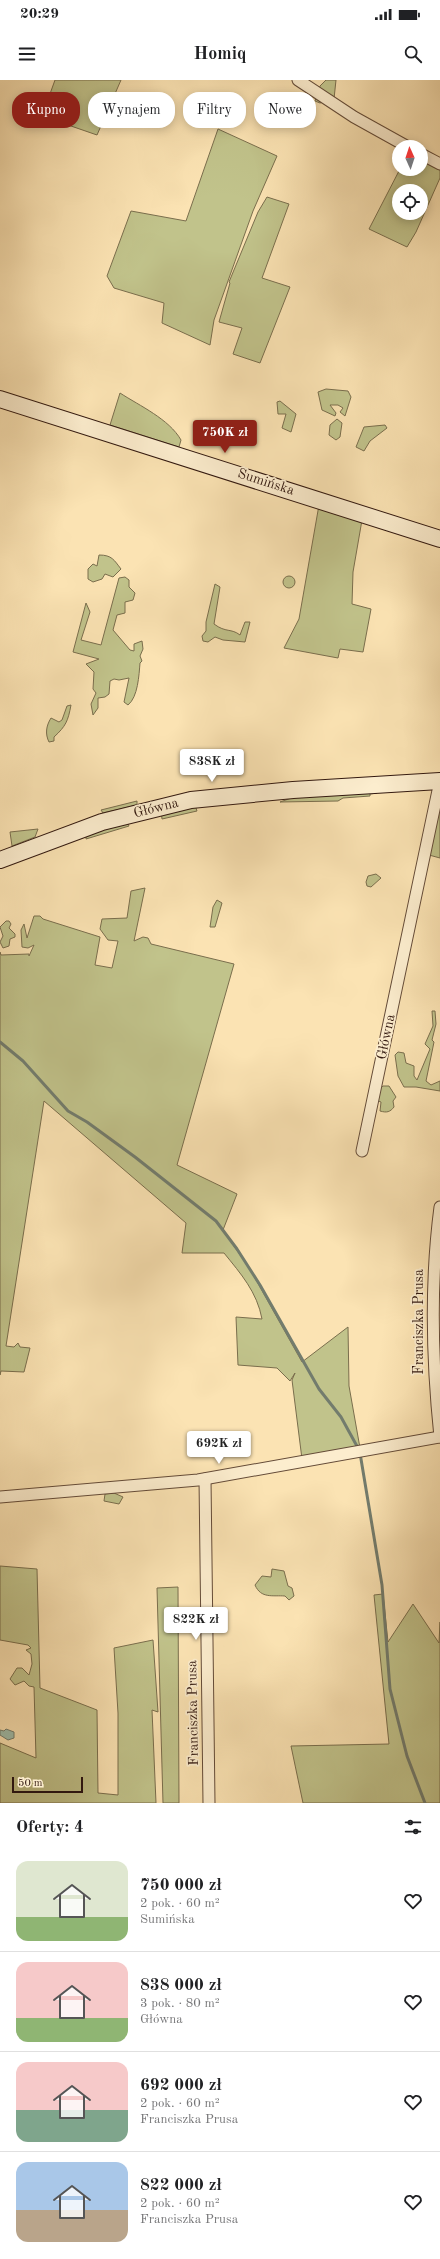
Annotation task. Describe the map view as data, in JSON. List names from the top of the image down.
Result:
{
  "streets": {
    "street": ["Sumińska", "Główna", "Franciszka Prusa"]
  },
  "scale_bar": "50 m",
  "north": "top",
  "page": {
    "status": "20:29",
    "header": "Homiq",
    "chip": [
      "Kupno",
      "Wynajem",
      "Filtry",
      "Nowe"
    ],
    "price": [
      "750K zł",
      "838K zł",
      "692K zł",
      "822K zł"
    ],
    "scale": "50 m",
    "heading": "Oferty: 4",
    "list": [
      {
        "name": "750 000 zł",
        "note": "2 pok. · 60 m² · Sumińska"
      },
      {
        "name": "838 000 zł",
        "note": "3 pok. · 80 m² · Główna"
      },
      {
        "name": "692 000 zł",
        "note": "2 pok. · 60 m² · Franciszka Prusa"
      },
      {
        "name": "822 000 zł",
        "note": "2 pok. · 60 m² · Franciszka Prusa"
      }
    ]
  }
}
